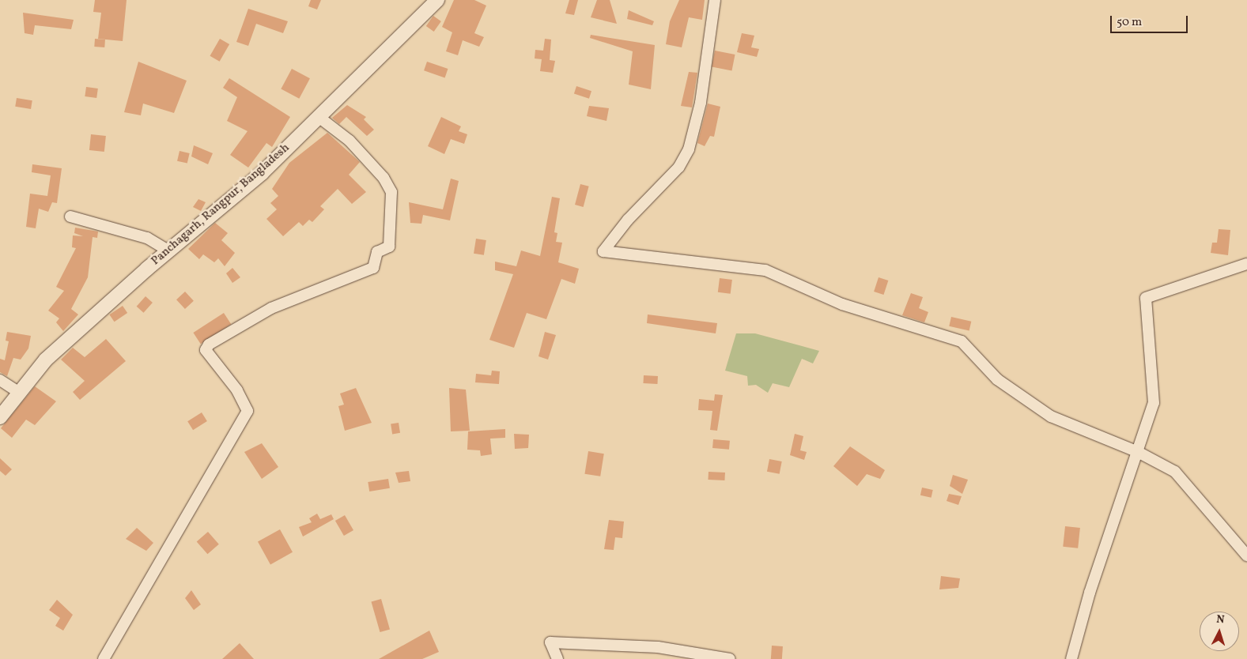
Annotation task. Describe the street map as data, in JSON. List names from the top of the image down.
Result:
{
  "streets": {
    "street": ["Panchagarh, Rangpur, Bangladesh"]
  },
  "scale_bar": "50 m",
  "north": "top"
}
